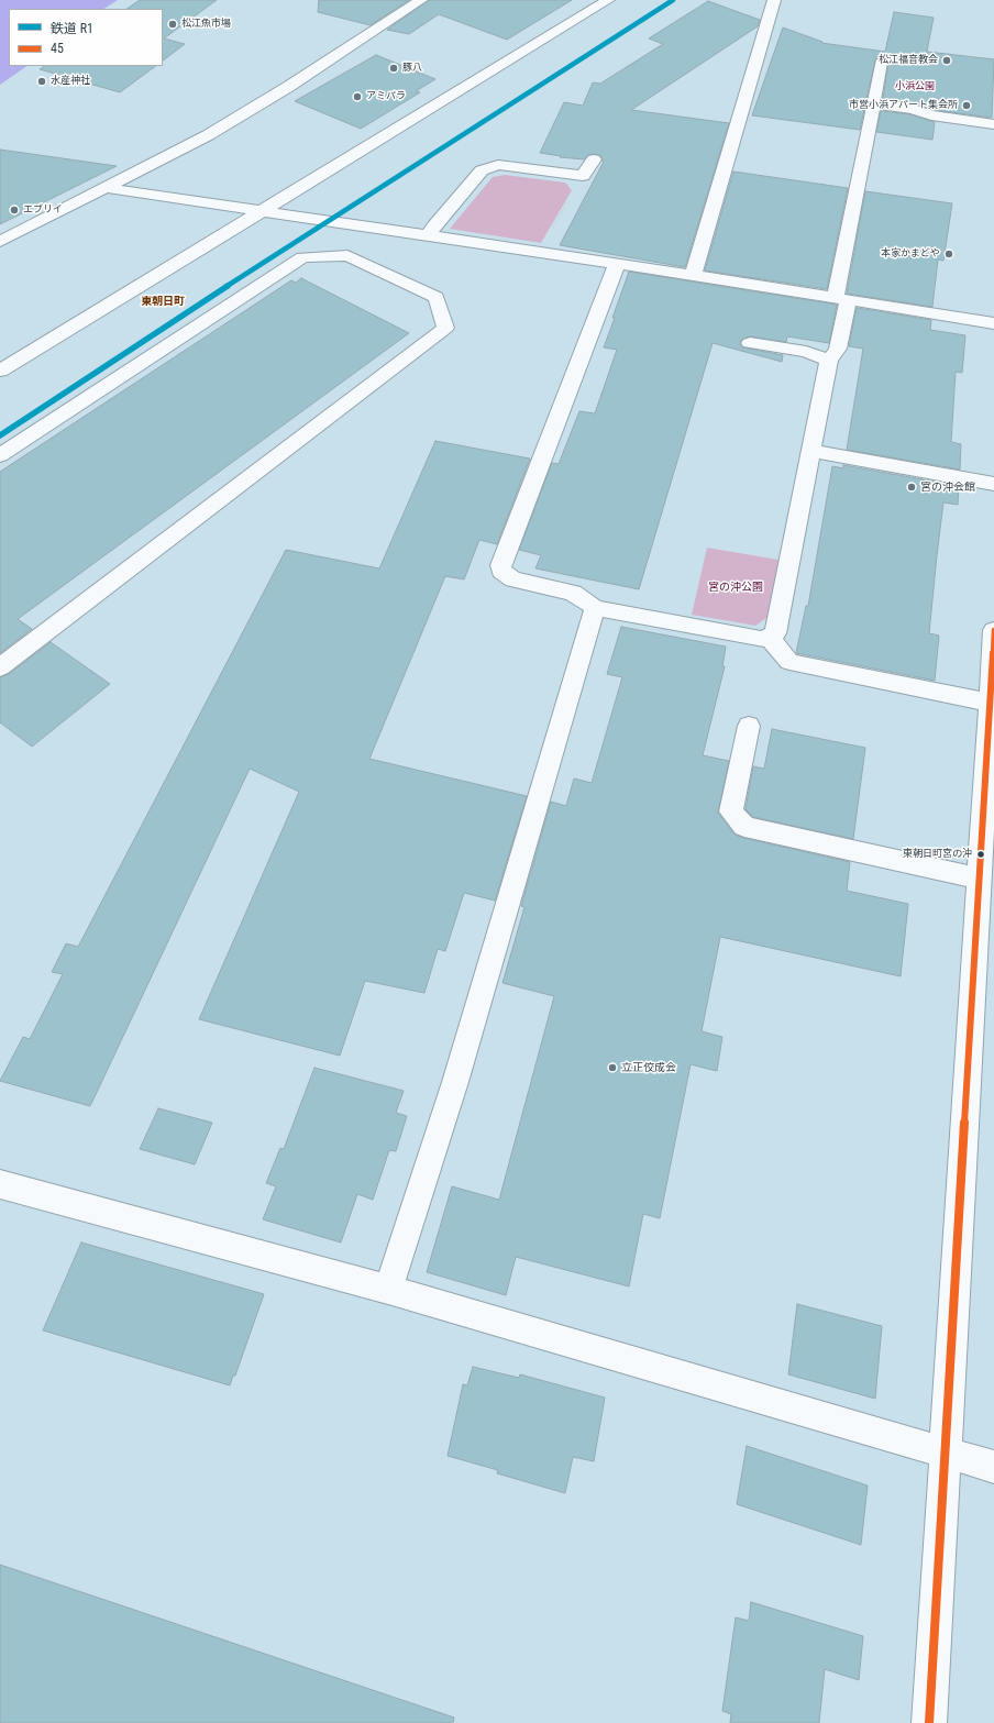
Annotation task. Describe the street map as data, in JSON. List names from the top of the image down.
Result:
{
  "districts": ["東朝日町"],
  "parks": ["小浜公園", "宮の沖公園"],
  "places": [
    "松江魚市場",
    "松江福音教会",
    "豚八",
    "水産神社",
    "アミパラ",
    "市営小浜アパート集会所",
    "エブリイ",
    "本家かまどや",
    "宮の沖会館",
    "東朝日町宮の沖",
    "立正佼成会"
  ],
  "lines": ["rail line R1", "transit line 45"],
  "legend": ["鉄道 R1", "45"]
}
